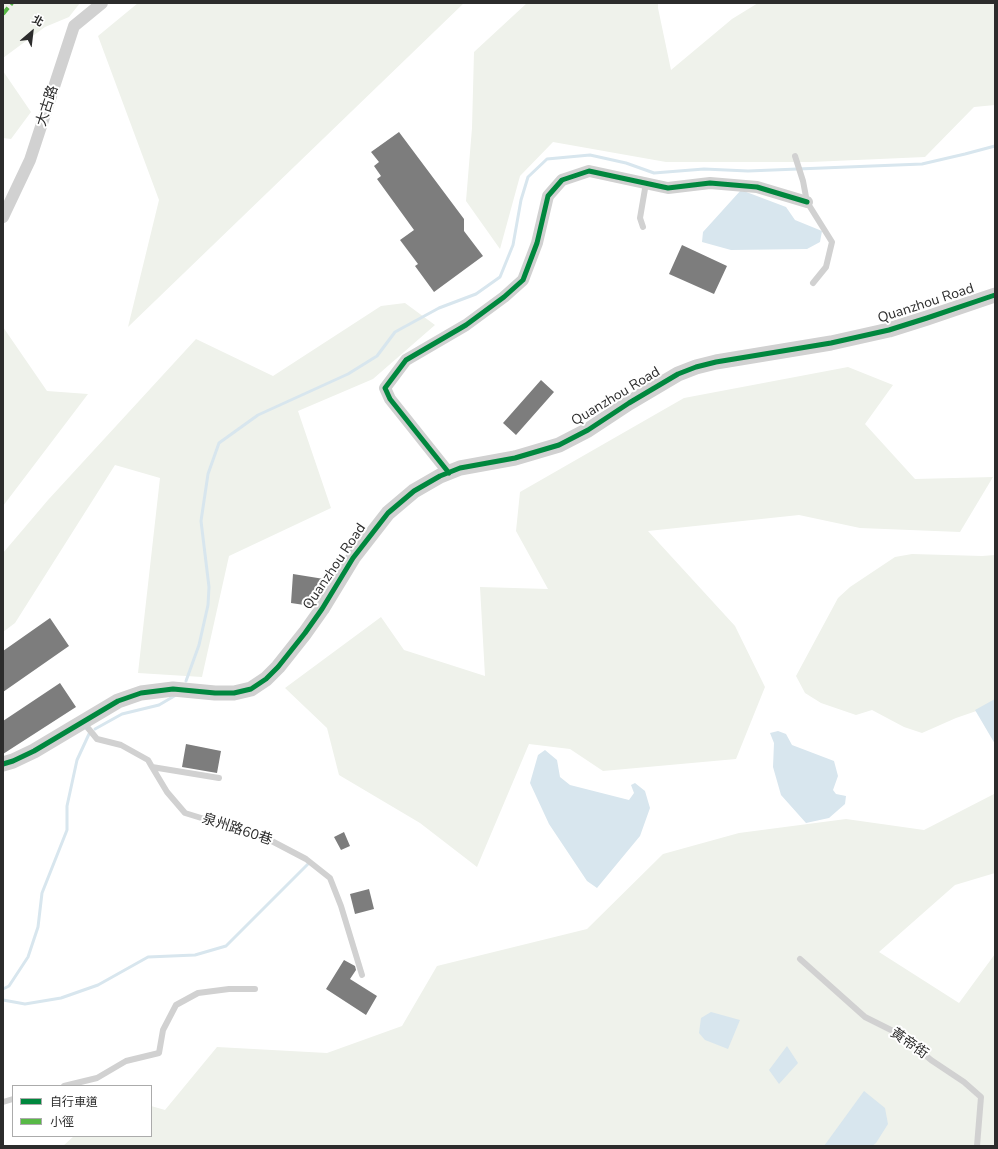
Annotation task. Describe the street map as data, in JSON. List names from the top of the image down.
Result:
{
  "streets": {
    "street": ["大古路", "Quanzhou Road"],
    "lane": ["泉州路60巷", "黃帝街"]
  },
  "crossings": [
    ["Quanzhou Road", "泉州路60巷"]
  ],
  "legend": ["自行車道", "小徑"],
  "north": "top right"
}
